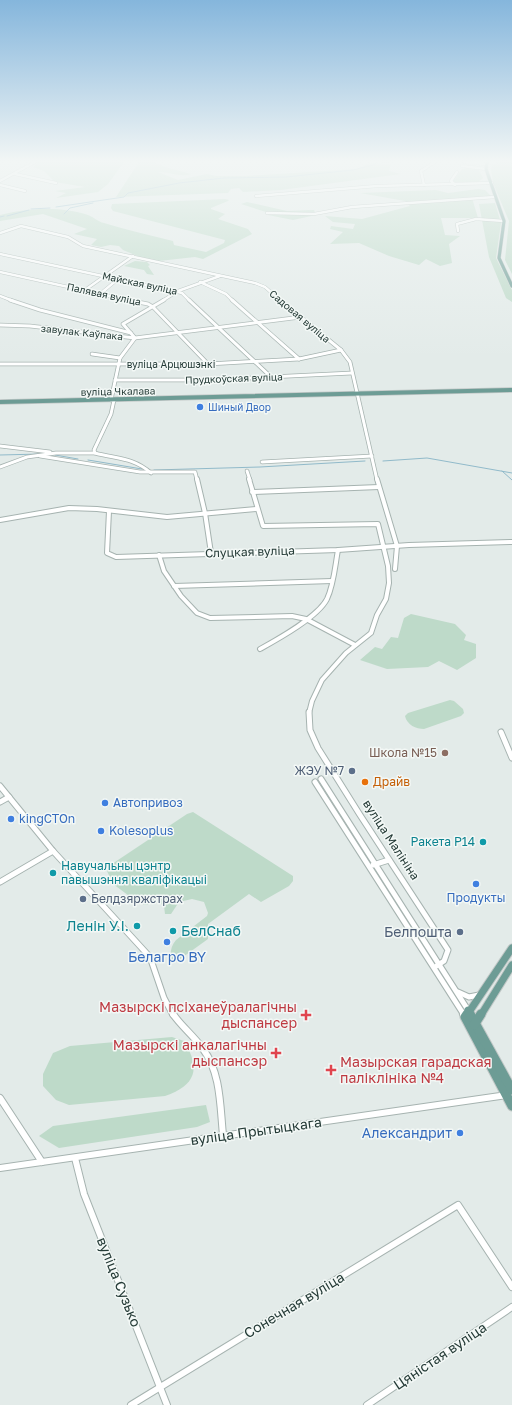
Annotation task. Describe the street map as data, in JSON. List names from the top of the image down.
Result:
{
  "streets": {
    "main road": ["вуліца Чкалава"],
    "street": [
      "Майская вуліца",
      "Палявая вуліца",
      "Садовая вуліца",
      "завулак Каўпака",
      "вуліца Арцюшэнкі",
      "Прудкоўская вуліца",
      "Слуцкая вуліца",
      "вуліца Малініна",
      "вуліца Прытыцкага",
      "вуліца Сузько",
      "Сонечная вуліца",
      "Цяністая вуліца"
    ]
  },
  "crossings": [
    ["Майская вуліца", "вуліца Арцюшэнкі"],
    ["Майская вуліца", "Прудкоўская вуліца"],
    ["Палявая вуліца", "вуліца Арцюшэнкі"],
    ["Садовая вуліца", "вуліца Арцюшэнкі"],
    ["Садовая вуліца", "Прудкоўская вуліца"],
    ["Садовая вуліца", "вуліца Чкалава"],
    ["Садовая вуліца", "Слуцкая вуліца"],
    ["вуліца Прытыцкага", "вуліца Сузько"],
    ["вуліца Сузько", "Сонечная вуліца"]
  ],
  "places": {
    "other": [
      "Шиный Двор",
      "Школа №15",
      "ЖЭУ №7",
      "Драйв",
      "Автопривоз",
      "kingCTOn",
      "Kolesoplus",
      "Ракета Р14",
      "Навучальны цэнтр павышэння кваліфікацыі",
      "Продукты",
      "Белдзяржстрах",
      "Ленін У.І.",
      "БелСнаб",
      "Белпошта",
      "Белагро BY",
      "Александрит"
    ],
    "health": ["Мазырскі псіханеўралагічны дыспансер", "Мазырскі анкалагічны дыспансэр", "Мазырская гарадская паліклініка №4"]
  }
}
